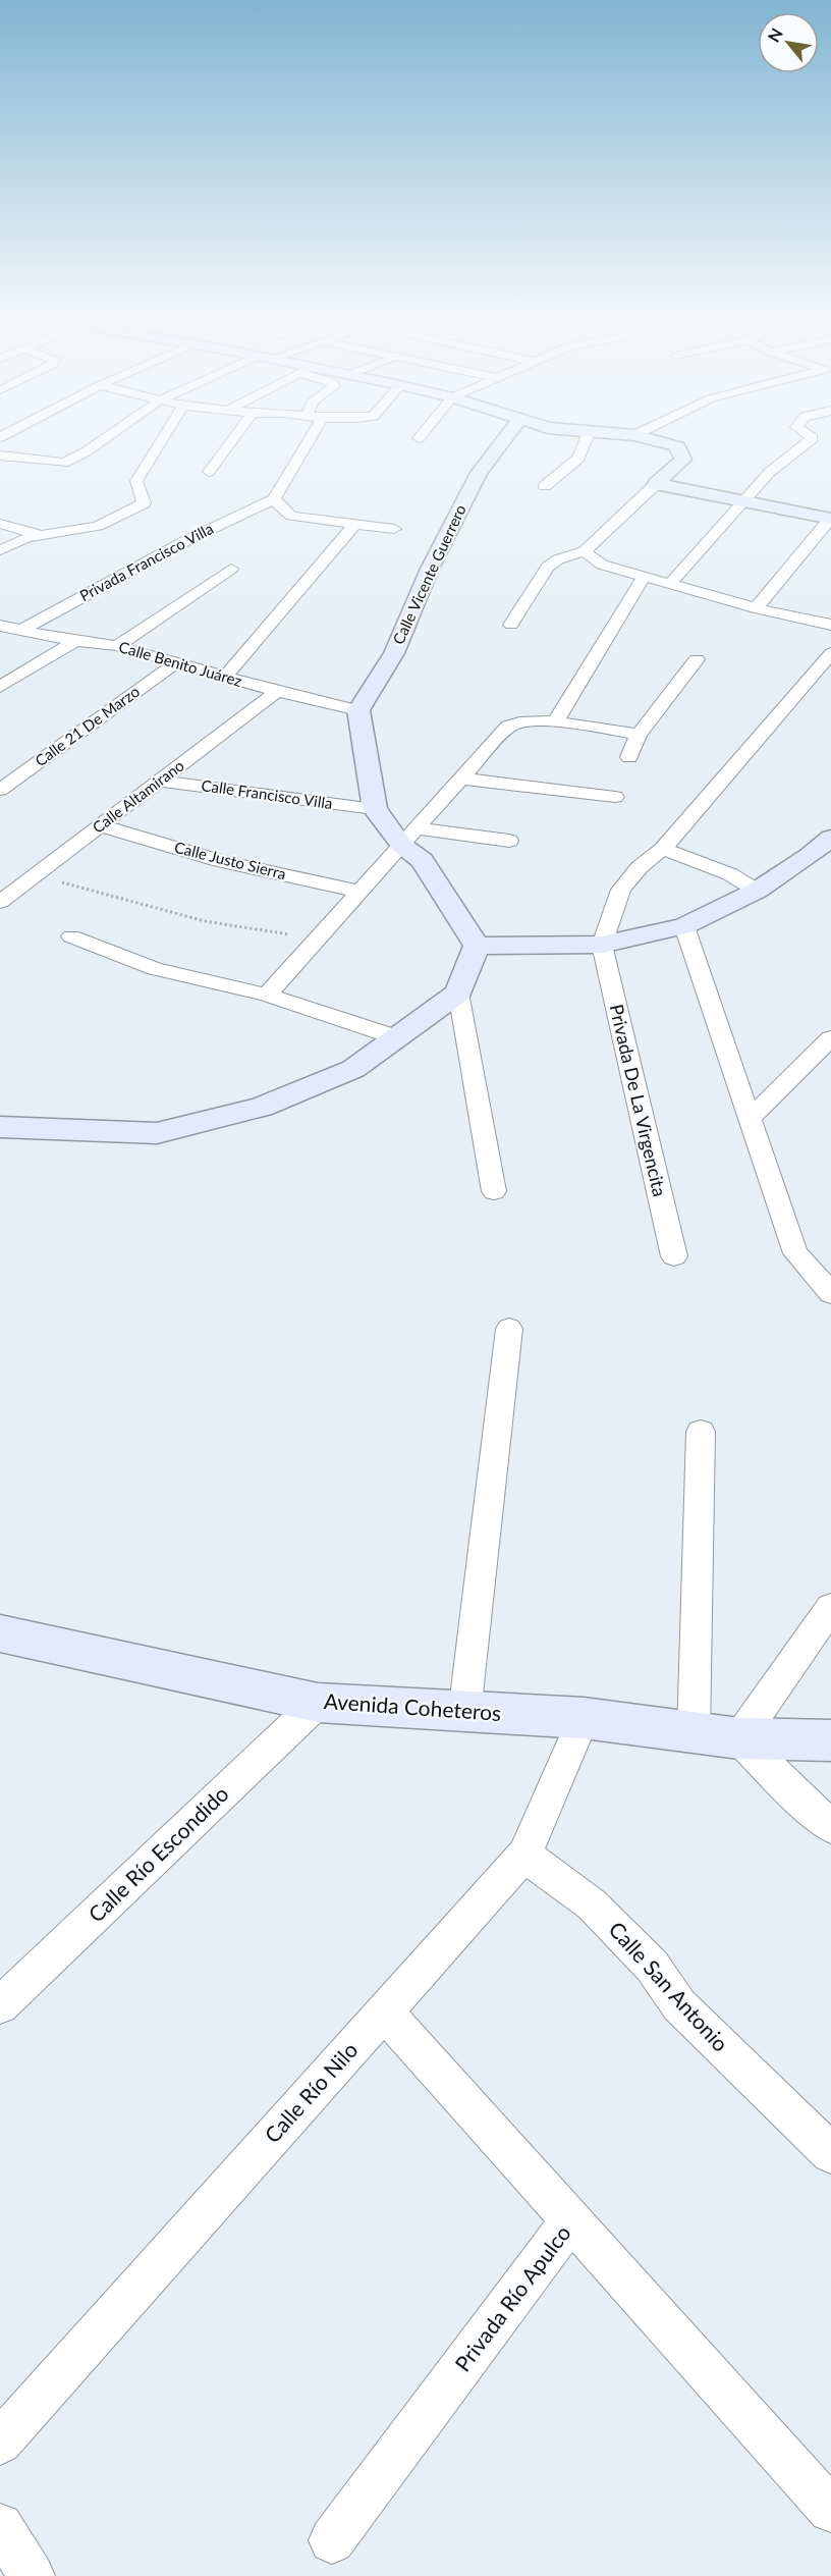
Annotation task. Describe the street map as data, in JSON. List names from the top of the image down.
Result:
{
  "streets": {
    "street": [
      "Privada Francisco Villa",
      "Calle Vicente Guerrero",
      "Calle Benito Juárez",
      "Calle 21 De Marzo",
      "Calle Francisco Villa",
      "Calle Altamirano",
      "Calle Justo Sierra",
      "Privada De La Virgencita",
      "Avenida Coheteros",
      "Calle Río Escondido",
      "Calle San Antonio",
      "Calle Río Nilo",
      "Privada Río Apulco"
    ]
  },
  "crossings": [
    ["Privada Francisco Villa", "Calle Benito Juárez"],
    ["Calle Vicente Guerrero", "Calle Benito Juárez"],
    ["Calle Benito Juárez", "Calle 21 De Marzo"],
    ["Calle Benito Juárez", "Calle Altamirano"],
    ["Calle Francisco Villa", "Calle Altamirano"],
    ["Calle Altamirano", "Calle Justo Sierra"],
    ["Avenida Coheteros", "Calle Río Escondido"],
    ["Avenida Coheteros", "Calle Río Nilo"],
    ["Calle San Antonio", "Calle Río Nilo"]
  ],
  "north": "top left"
}
